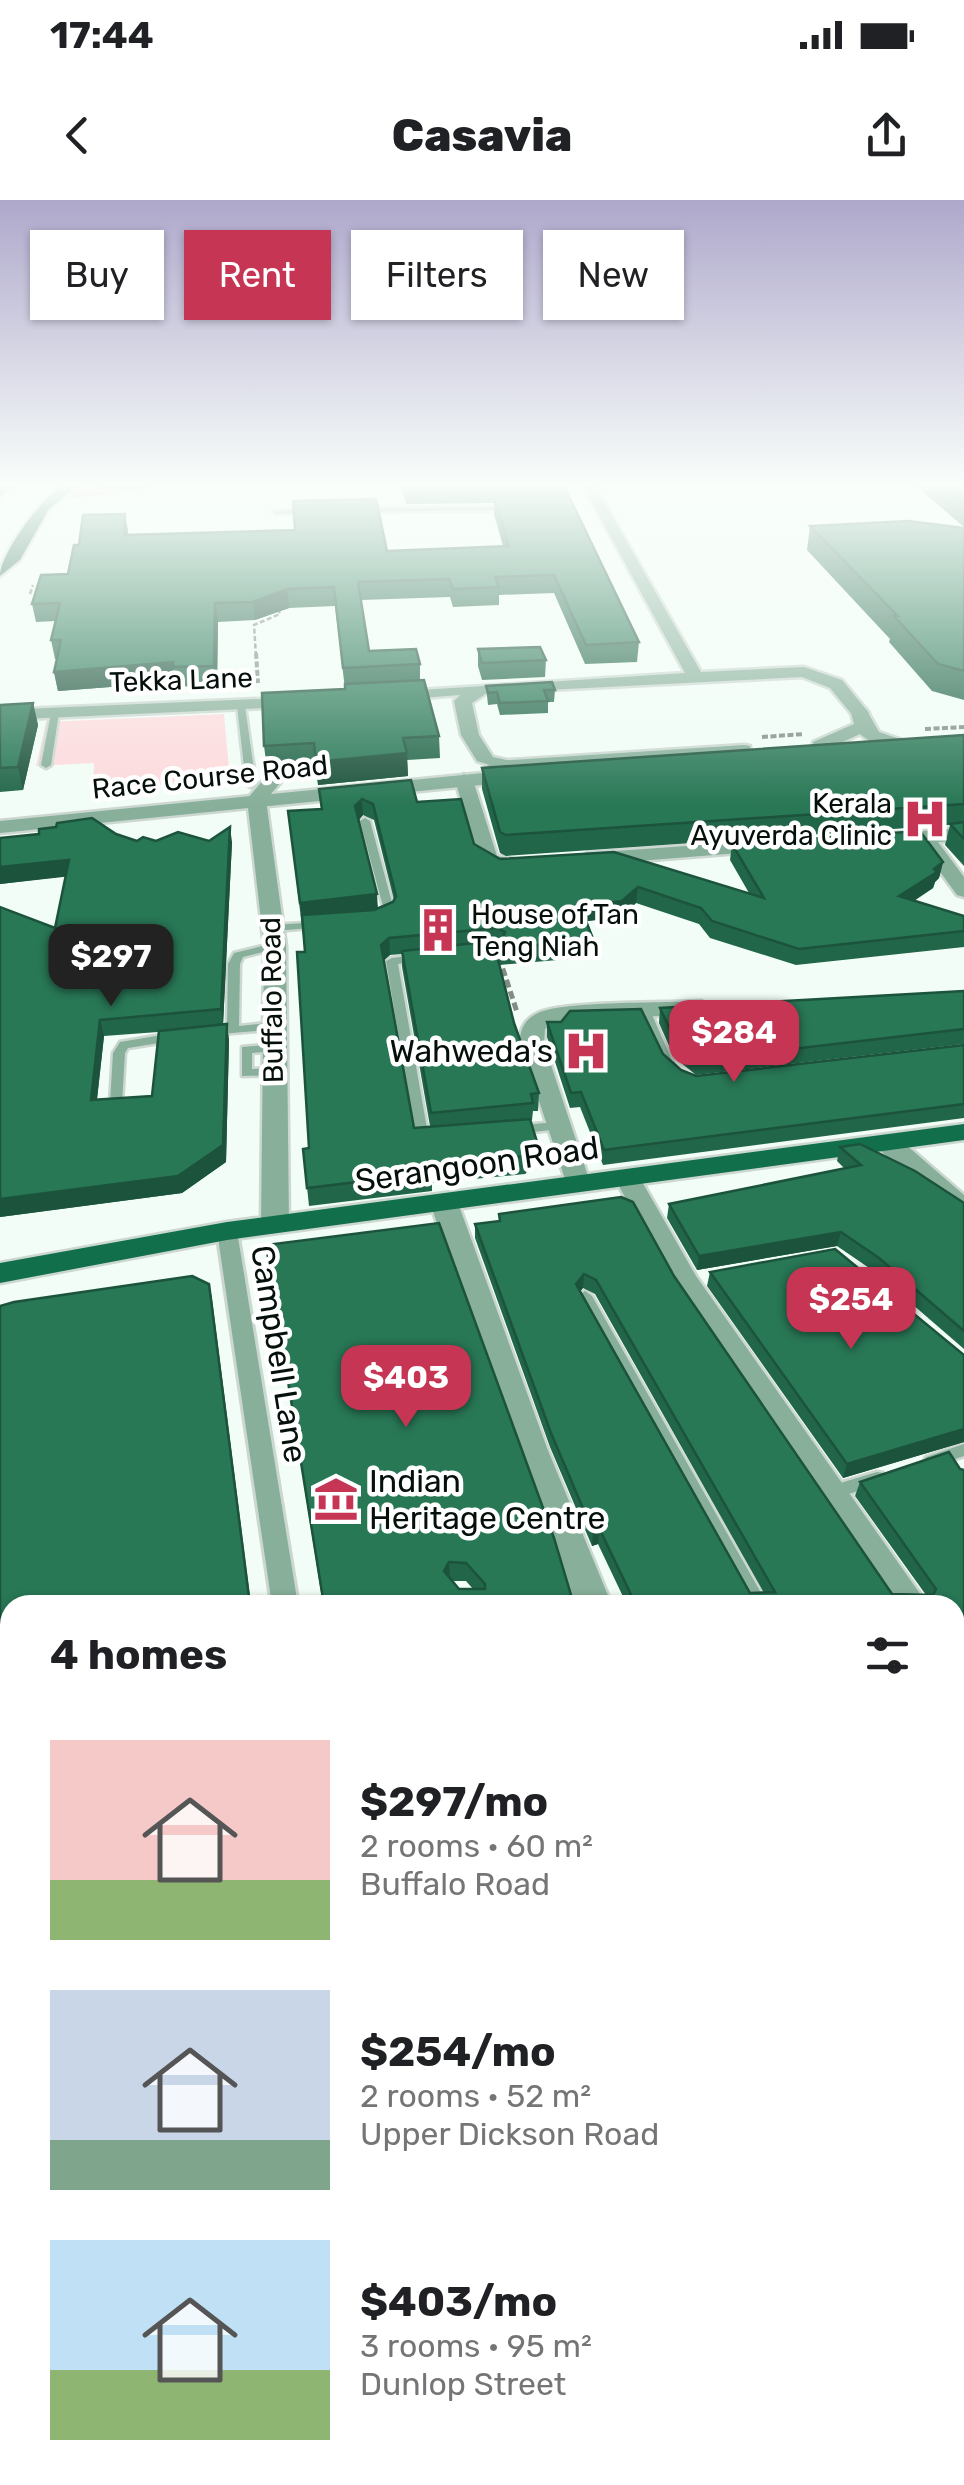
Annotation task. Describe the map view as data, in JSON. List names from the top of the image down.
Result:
{
  "streets": {
    "main road": ["Serangoon Road"],
    "street": [
      "Tekka Lane",
      "Race Course Road",
      "Buffalo Road",
      "Campbell Lane"
    ]
  },
  "crossings": [
    ["Race Course Road", "Buffalo Road"],
    ["Buffalo Road", "Serangoon Road"],
    ["Serangoon Road", "Campbell Lane"]
  ],
  "places": {
    "hospital": ["Kerala Ayuverda Clinic", "Wahweda's"],
    "building": ["House of Tan Teng Niah"],
    "museum": ["Indian Heritage Centre"]
  },
  "page": {
    "status": "17:44",
    "header": "Casavia",
    "chip": [
      "Buy",
      "Rent",
      "Filters",
      "New"
    ],
    "price": [
      "$297",
      "$284",
      "$254",
      "$403"
    ],
    "heading": "4 homes",
    "list": [
      {
        "name": "$297/mo",
        "note": "2 rooms · 60 m² · Buffalo Road"
      },
      {
        "name": "$254/mo",
        "note": "2 rooms · 52 m² · Upper Dickson Road"
      },
      {
        "name": "$403/mo",
        "note": "3 rooms · 95 m² · Dunlop Street"
      }
    ]
  }
}
